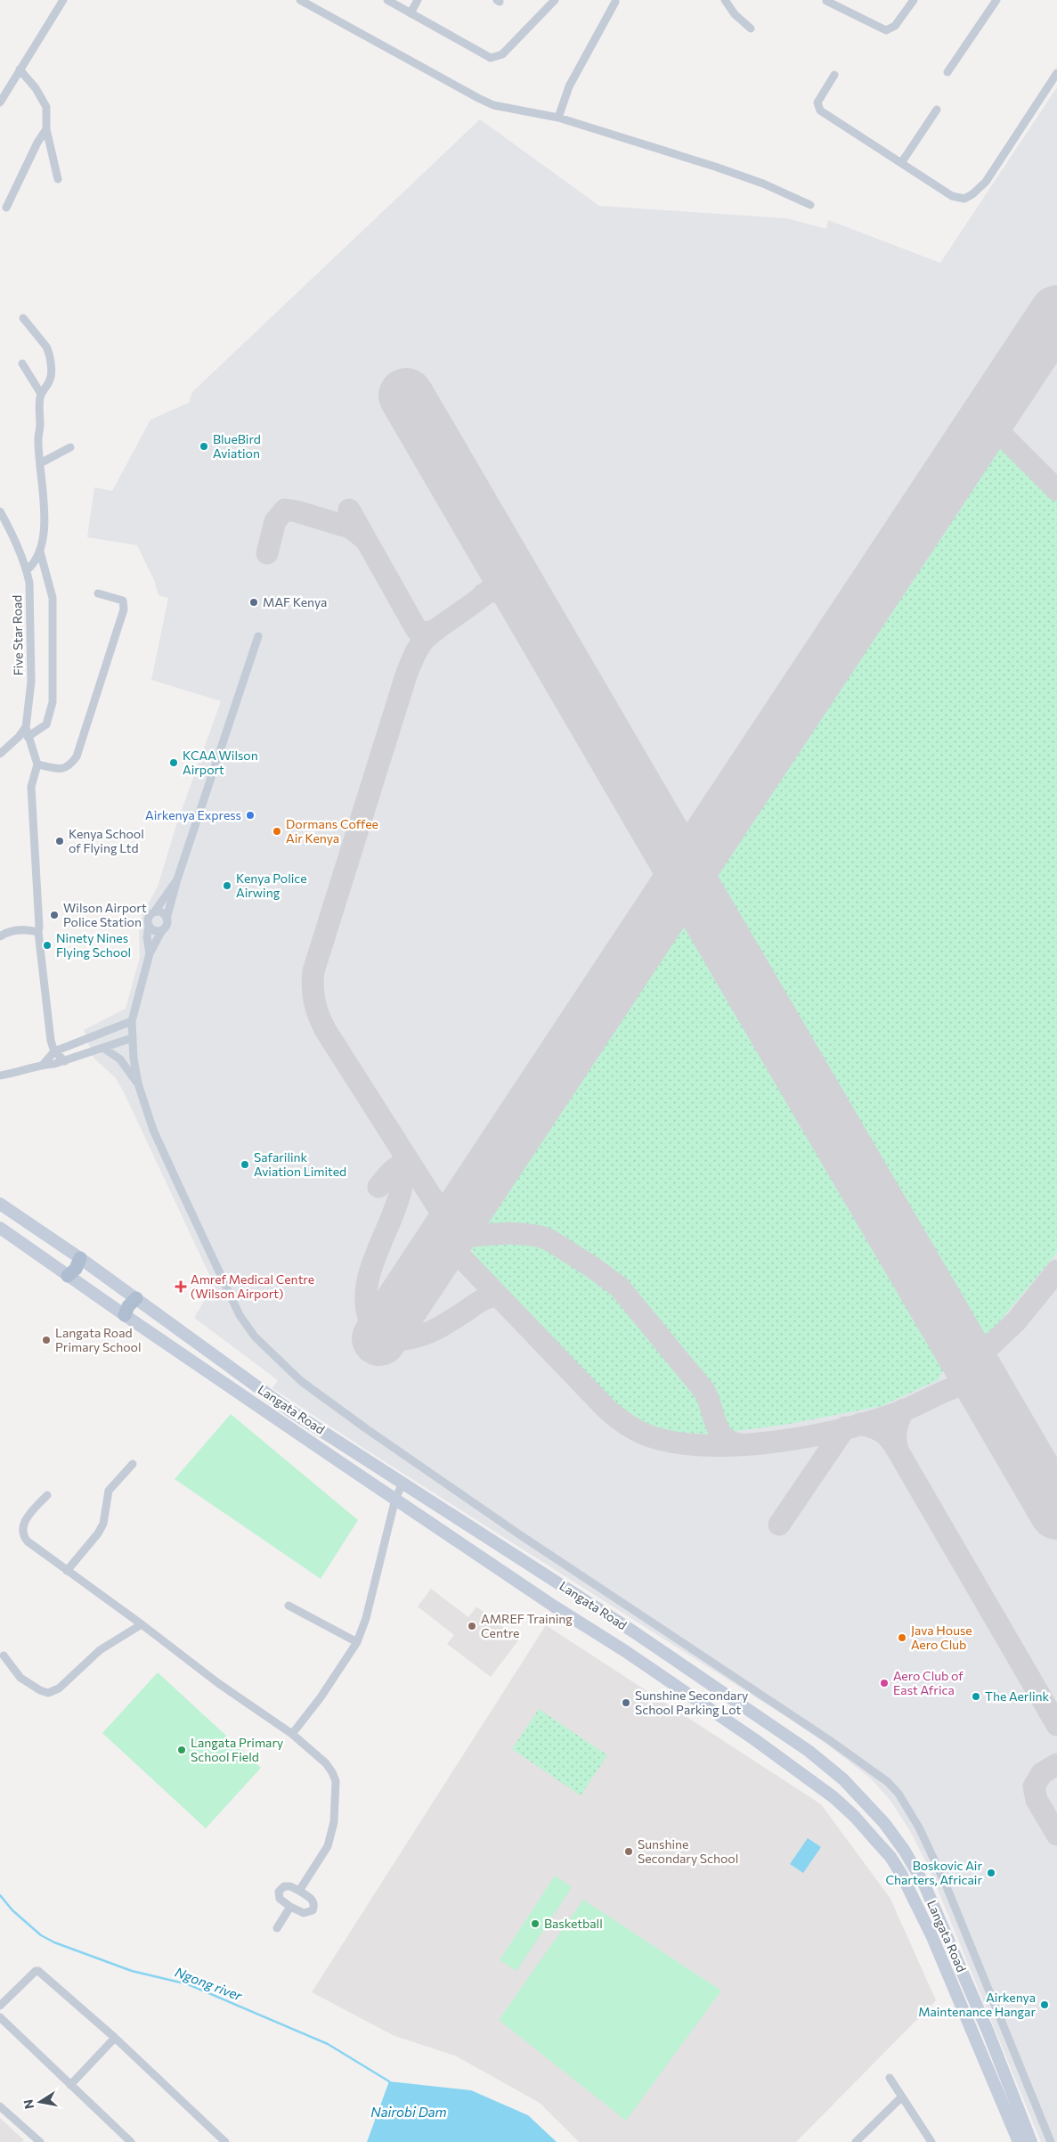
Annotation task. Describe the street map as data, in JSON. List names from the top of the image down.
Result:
{
  "streets": {
    "main road": ["Langata Road"],
    "street": ["Five Star Road"]
  },
  "water": ["Ngong river", "Nairobi Dam"],
  "places": {
    "other": [
      "BlueBird Aviation",
      "MAF Kenya",
      "KCAA Wilson Airport",
      "Airkenya Express",
      "Dormans Coffee Air Kenya",
      "Kenya School of Flying Ltd",
      "Kenya Police Airwing",
      "Wilson Airport Police Station",
      "Ninety Nines Flying School",
      "Safarilink Aviation Limited",
      "Langata Road Primary School",
      "AMREF Training Centre",
      "Java House Aero Club",
      "Aero Club of East Africa",
      "The Aerlink",
      "Sunshine Secondary School Parking Lot",
      "Langata Primary School Field",
      "Sunshine Secondary School",
      "Boskovic Air Charters, Africair",
      "Basketball",
      "Airkenya Maintenance Hangar"
    ],
    "health": ["Amref Medical Centre (Wilson Airport)"]
  },
  "north": "left"
}
